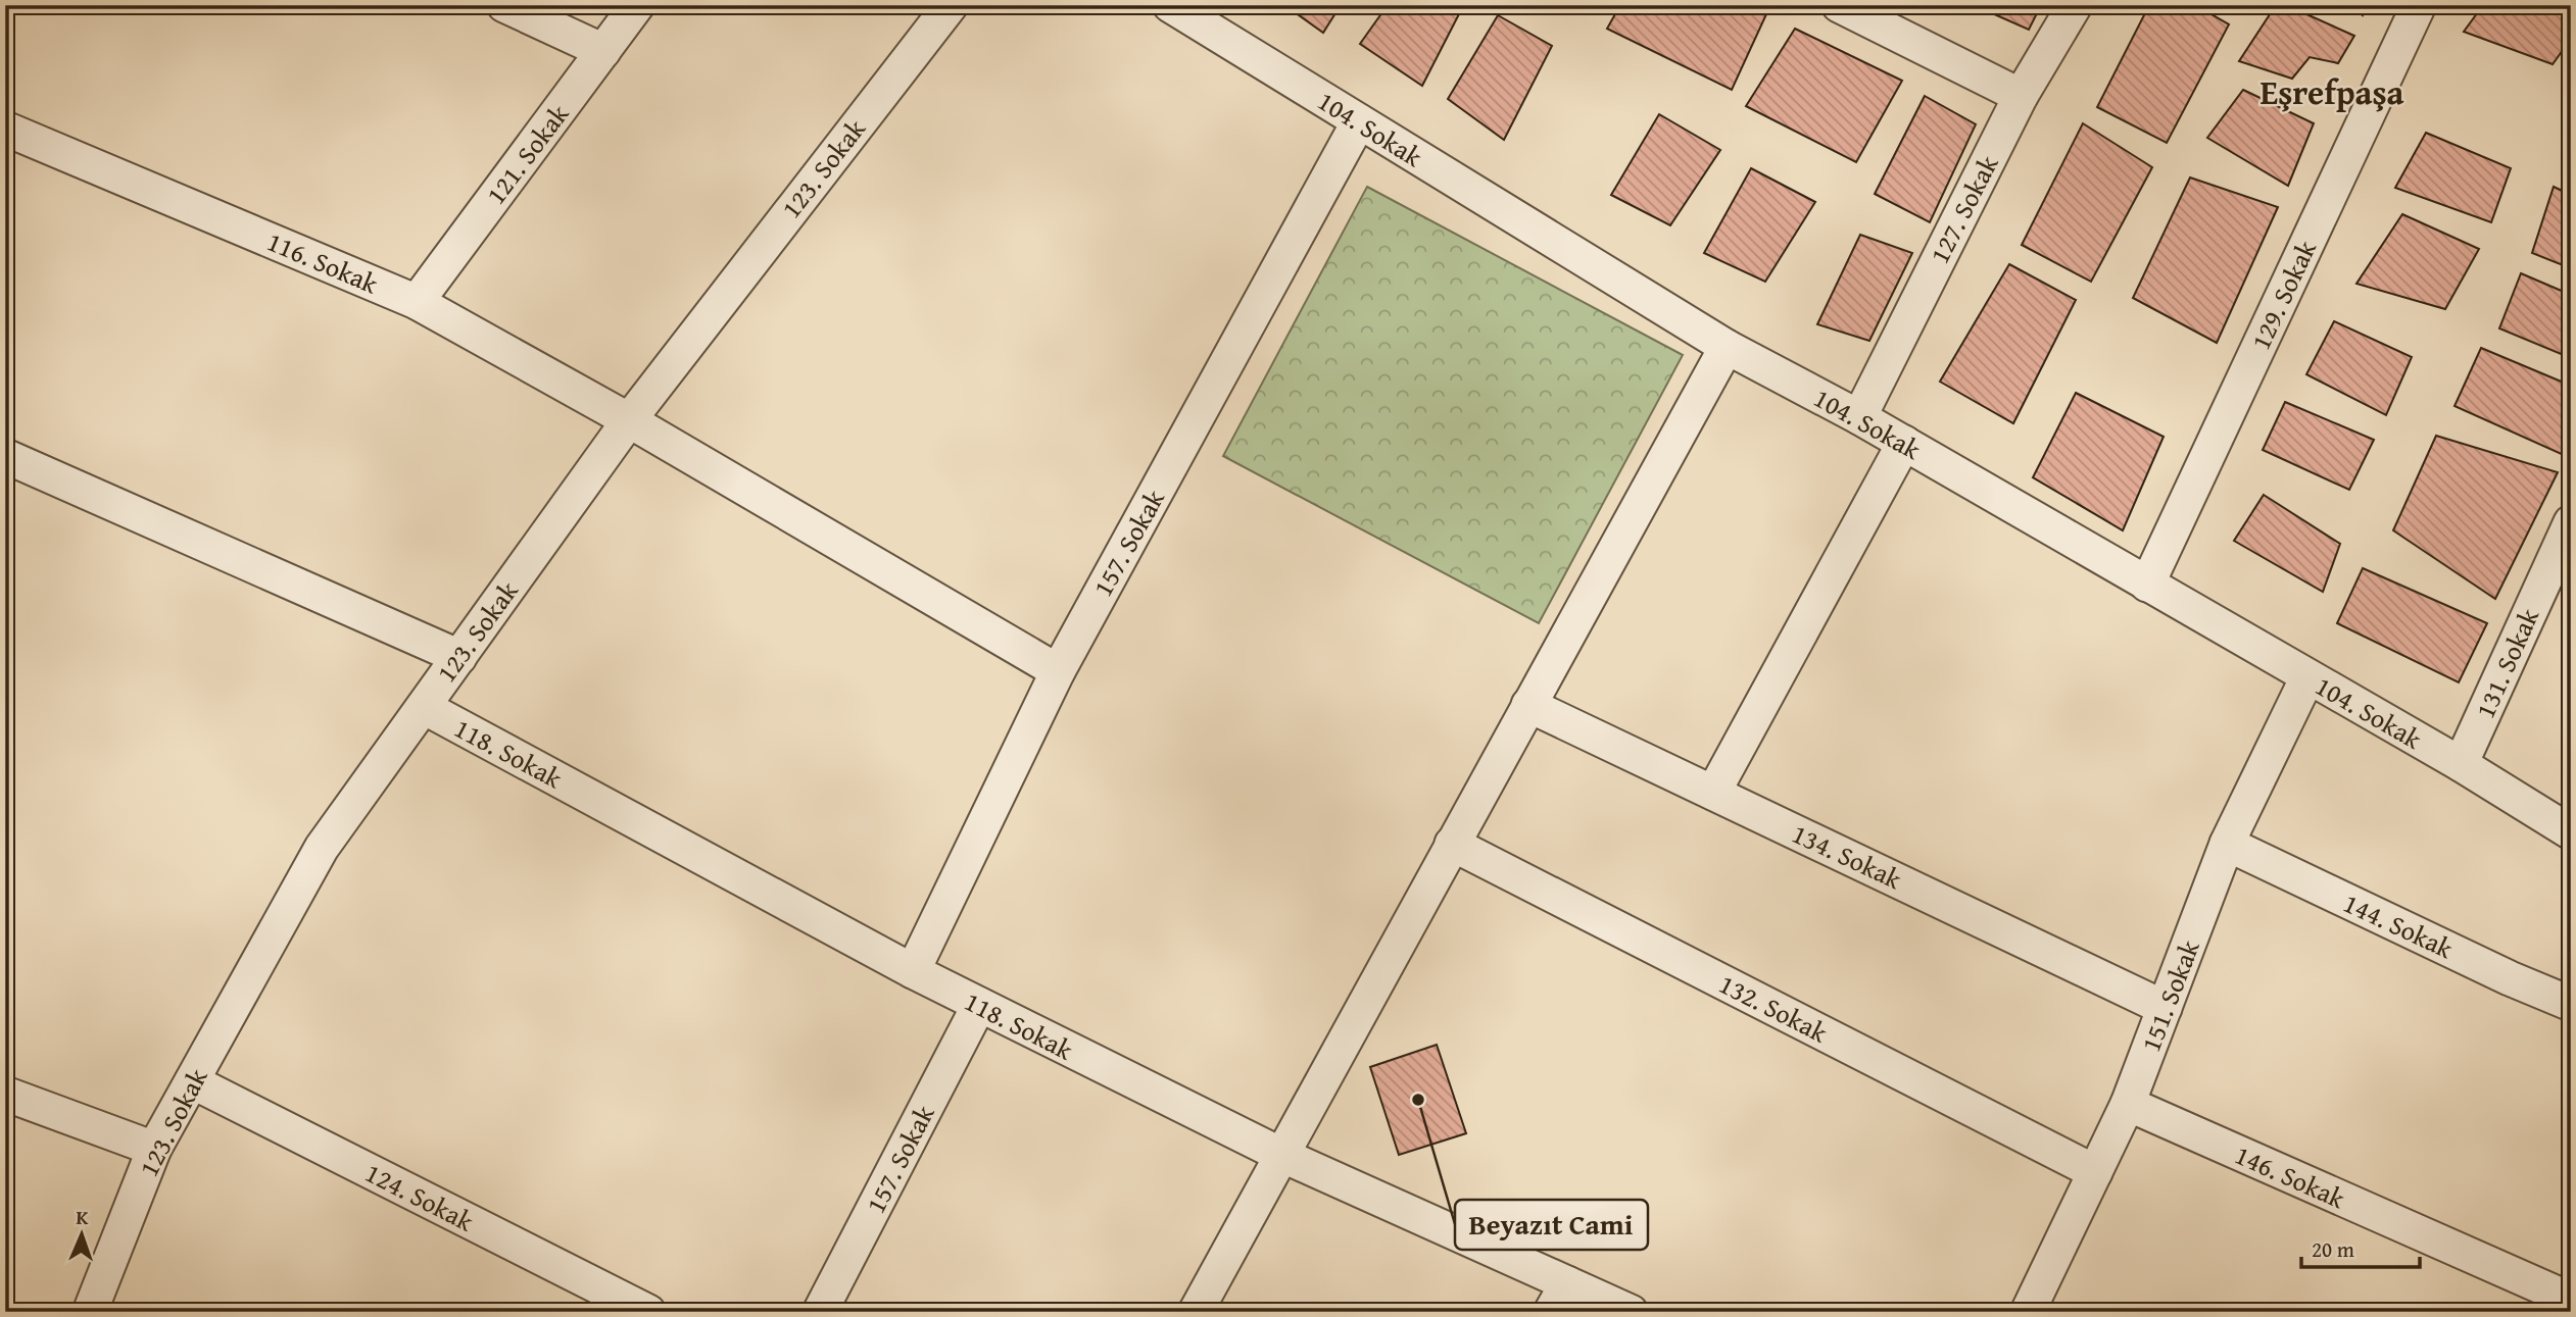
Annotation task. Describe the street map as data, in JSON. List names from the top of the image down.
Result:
{
  "streets": {
    "street": [
      "104. Sokak",
      "121. Sokak",
      "123. Sokak",
      "127. Sokak",
      "116. Sokak",
      "129. Sokak",
      "157. Sokak",
      "131. Sokak",
      "118. Sokak",
      "134. Sokak",
      "144. Sokak",
      "151. Sokak",
      "132. Sokak",
      "146. Sokak",
      "124. Sokak"
    ]
  },
  "crossings": [
    ["104. Sokak", "127. Sokak"],
    ["104. Sokak", "129. Sokak"],
    ["104. Sokak", "157. Sokak"],
    ["104. Sokak", "131. Sokak"],
    ["104. Sokak", "151. Sokak"],
    ["121. Sokak", "116. Sokak"],
    ["123. Sokak", "116. Sokak"],
    ["123. Sokak", "118. Sokak"],
    ["123. Sokak", "124. Sokak"],
    ["116. Sokak", "157. Sokak"],
    ["157. Sokak", "118. Sokak"],
    ["134. Sokak", "151. Sokak"],
    ["144. Sokak", "151. Sokak"],
    ["151. Sokak", "132. Sokak"],
    ["151. Sokak", "146. Sokak"]
  ],
  "districts": ["Eşrefpaşa"],
  "places": ["Beyazıt Cami"],
  "scale_bar": "20 m",
  "north": "top"
}
